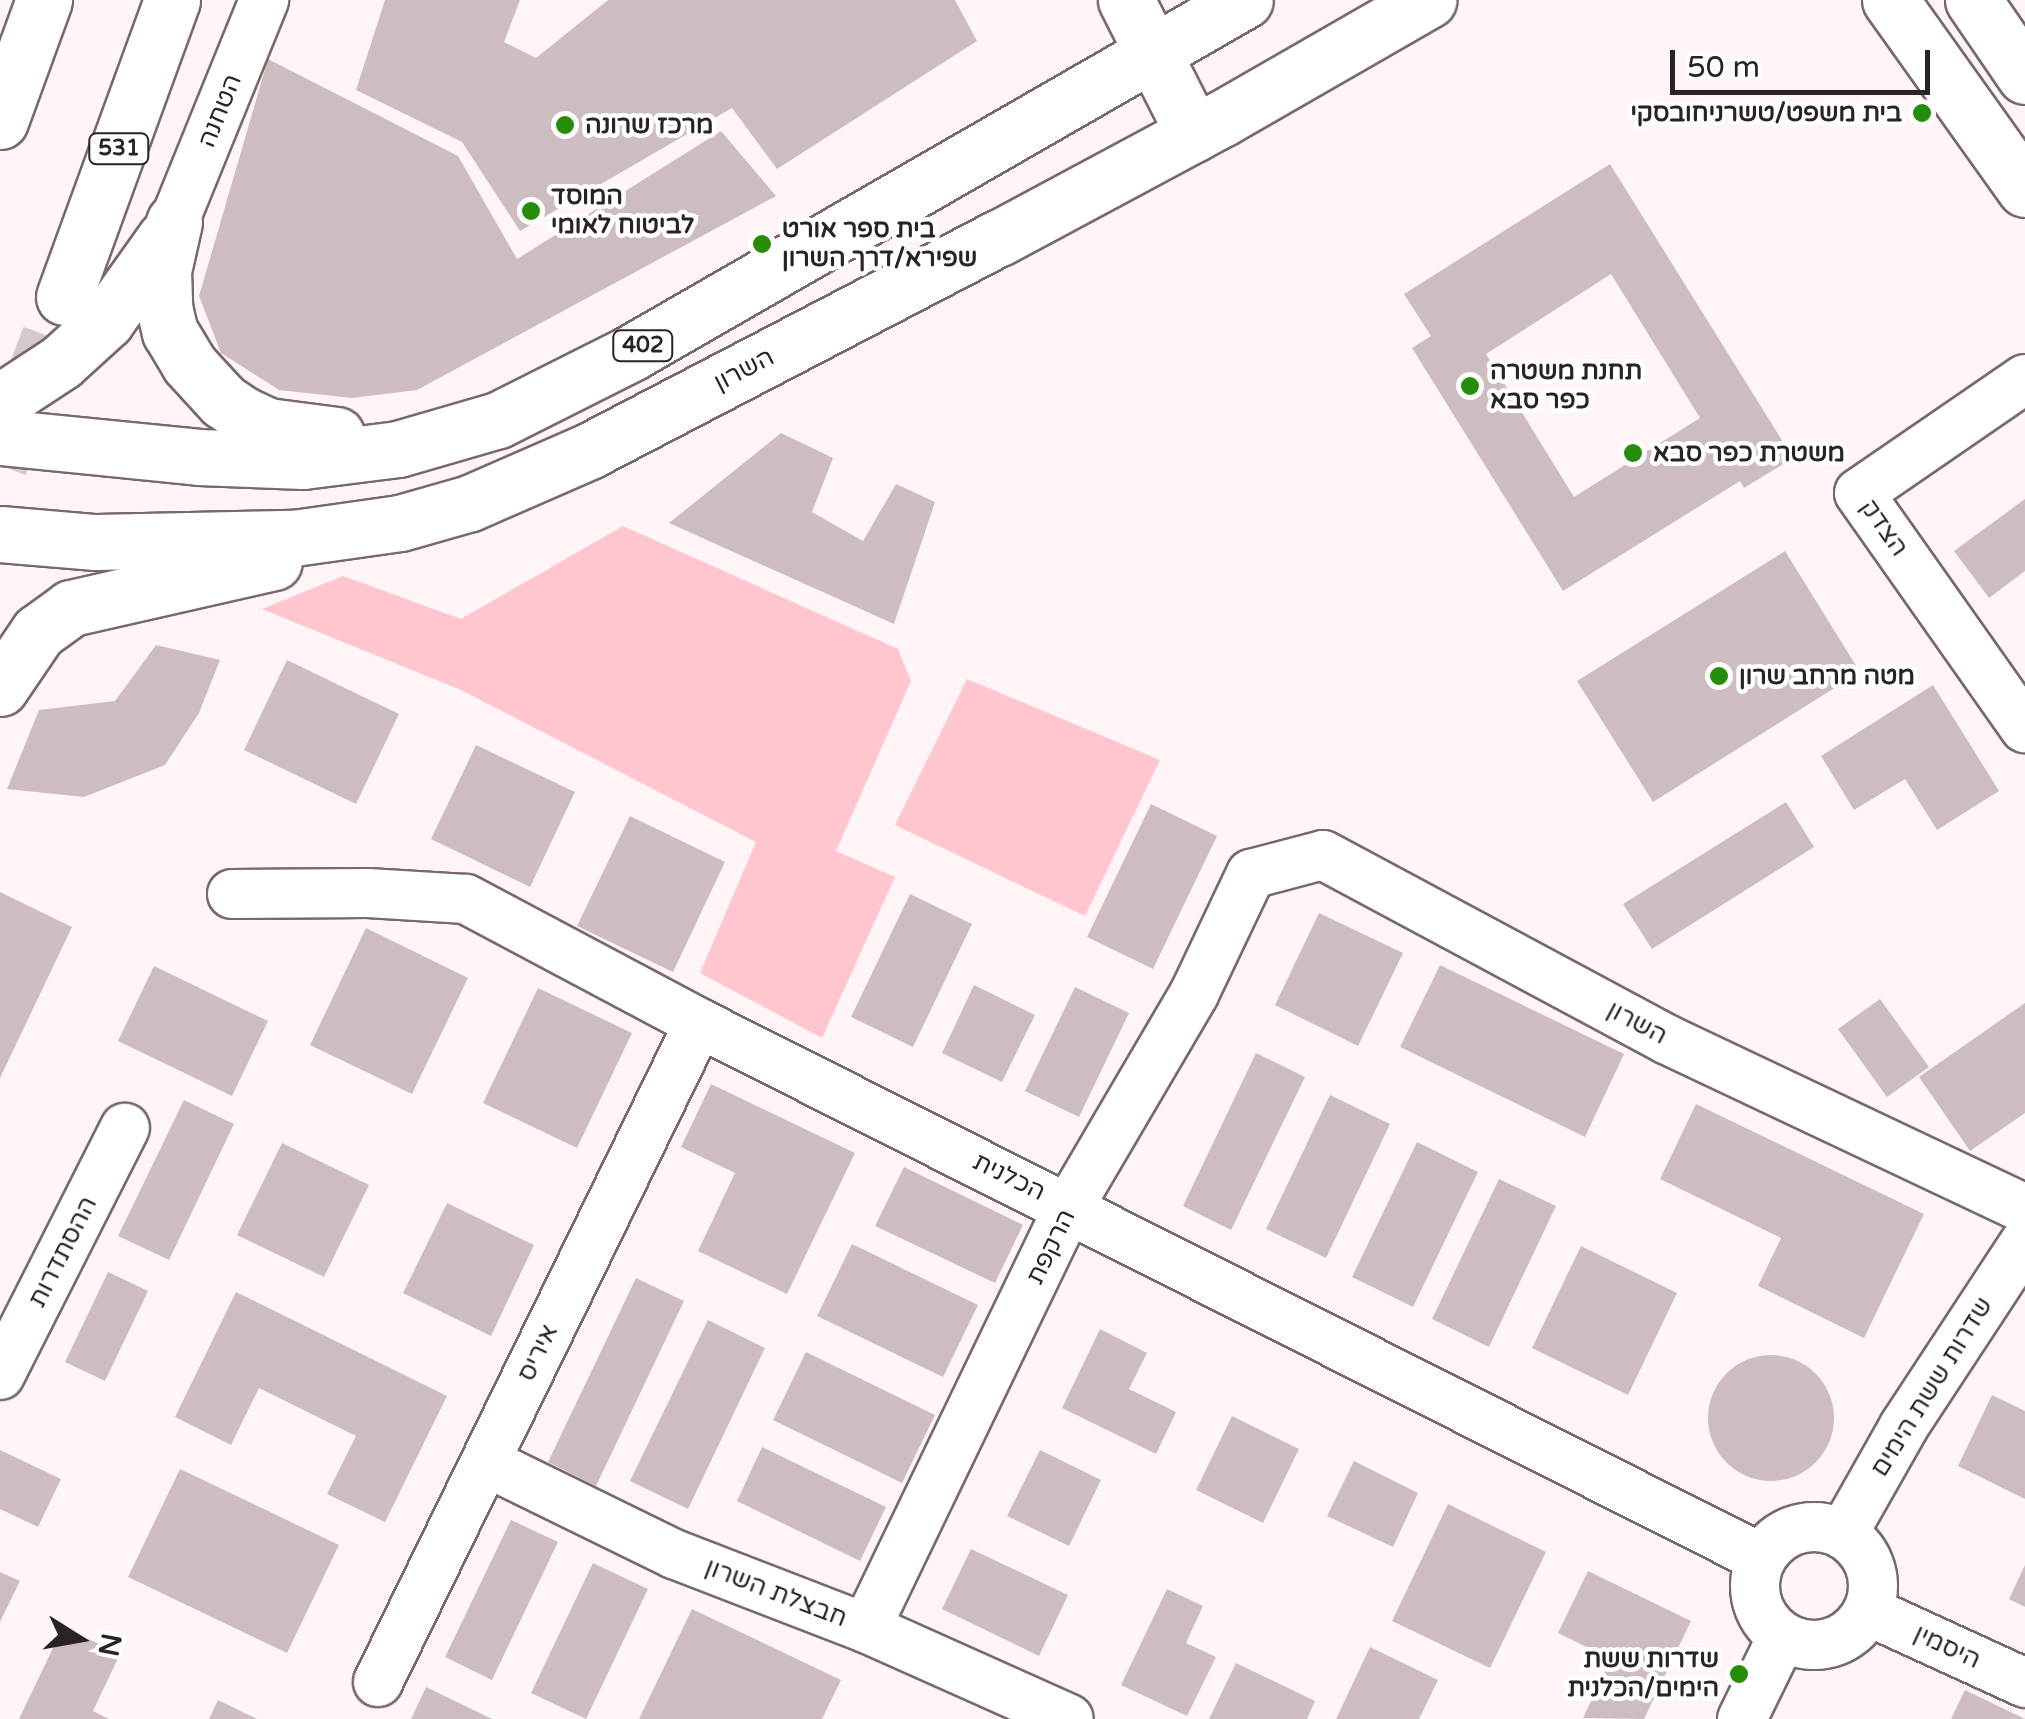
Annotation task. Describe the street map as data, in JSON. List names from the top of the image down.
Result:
{
  "streets": {
    "main road": ["531", "402", "השרון"],
    "street": [
      "הטחנה",
      "הצדק",
      "הכלנית",
      "הרקפת",
      "ההסתדרות",
      "איריס",
      "שדרות ששת הימים",
      "חבצלת השרון",
      "היסמין"
    ]
  },
  "crossings": [
    ["השרון", "הרקפת"],
    ["הכלנית", "הרקפת"],
    ["הכלנית", "איריס"],
    ["הכלנית", "שדרות ששת הימים"],
    ["הכלנית", "היסמין"],
    ["הרקפת", "חבצלת השרון"],
    ["איריס", "חבצלת השרון"],
    ["שדרות ששת הימים", "היסמין"]
  ],
  "places": [
    "בית משפט/טשרניחובסקי",
    "מרכז שרונה",
    "המוסד לביטוח לאומי",
    "בית ספר אורט שפירא/דרך השרון",
    "תחנת משטרה כפר סבא",
    "משטרת כפר סבא",
    "מטה מרחב שרון",
    "שדרות ששת הימים/הכלנית"
  ],
  "scale_bar": "50 m",
  "north": "right"
}
